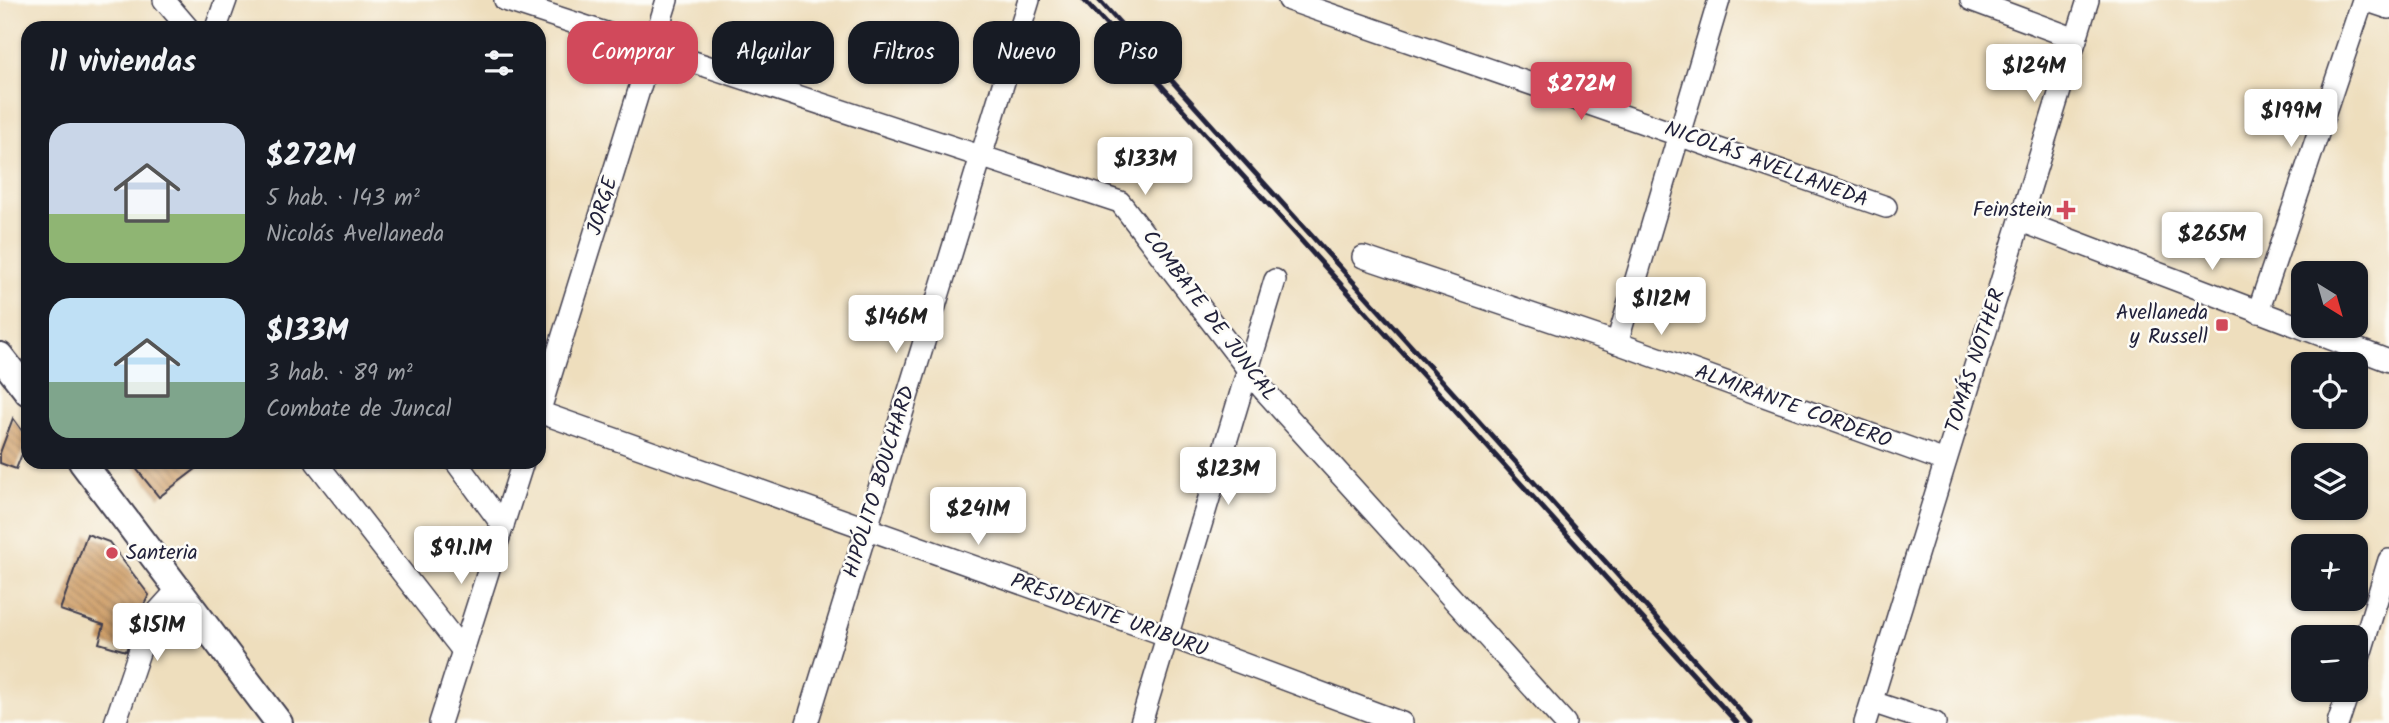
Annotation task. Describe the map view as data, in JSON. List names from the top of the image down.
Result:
{
  "streets": {
    "street": [
      "NICOLÁS AVELLANEDA",
      "JORGE",
      "COMBATE DE JUNCAL",
      "TOMÁS NOTHER",
      "ALMIRANTE CORDERO",
      "HIPÓLITO BOUCHARD",
      "PRESIDENTE URIBURU"
    ]
  },
  "crossings": [
    ["COMBATE DE JUNCAL", "HIPÓLITO BOUCHARD"],
    ["TOMÁS NOTHER", "ALMIRANTE CORDERO"],
    ["HIPÓLITO BOUCHARD", "PRESIDENTE URIBURU"]
  ],
  "places": {
    "health": ["Feinstein"],
    "transit": ["Avellaneda y Russell"],
    "other": ["Santeria"]
  },
  "north": "bottom right",
  "page": {
    "chip": [
      "Comprar",
      "Alquilar",
      "Filtros",
      "Nuevo",
      "Piso"
    ],
    "heading": "11 viviendas",
    "price": [
      "$124M",
      "$272M",
      "$199M",
      "$133M",
      "$265M",
      "$112M",
      "$146M",
      "$123M",
      "$241M",
      "$91.1M",
      "$151M"
    ],
    "list": [
      {
        "name": "$272M",
        "note": "5 hab. · 143 m² · Nicolás Avellaneda"
      },
      {
        "name": "$133M",
        "note": "3 hab. · 89 m² · Combate de Juncal"
      }
    ],
    "map_buttons": ["+", "−"]
  }
}
